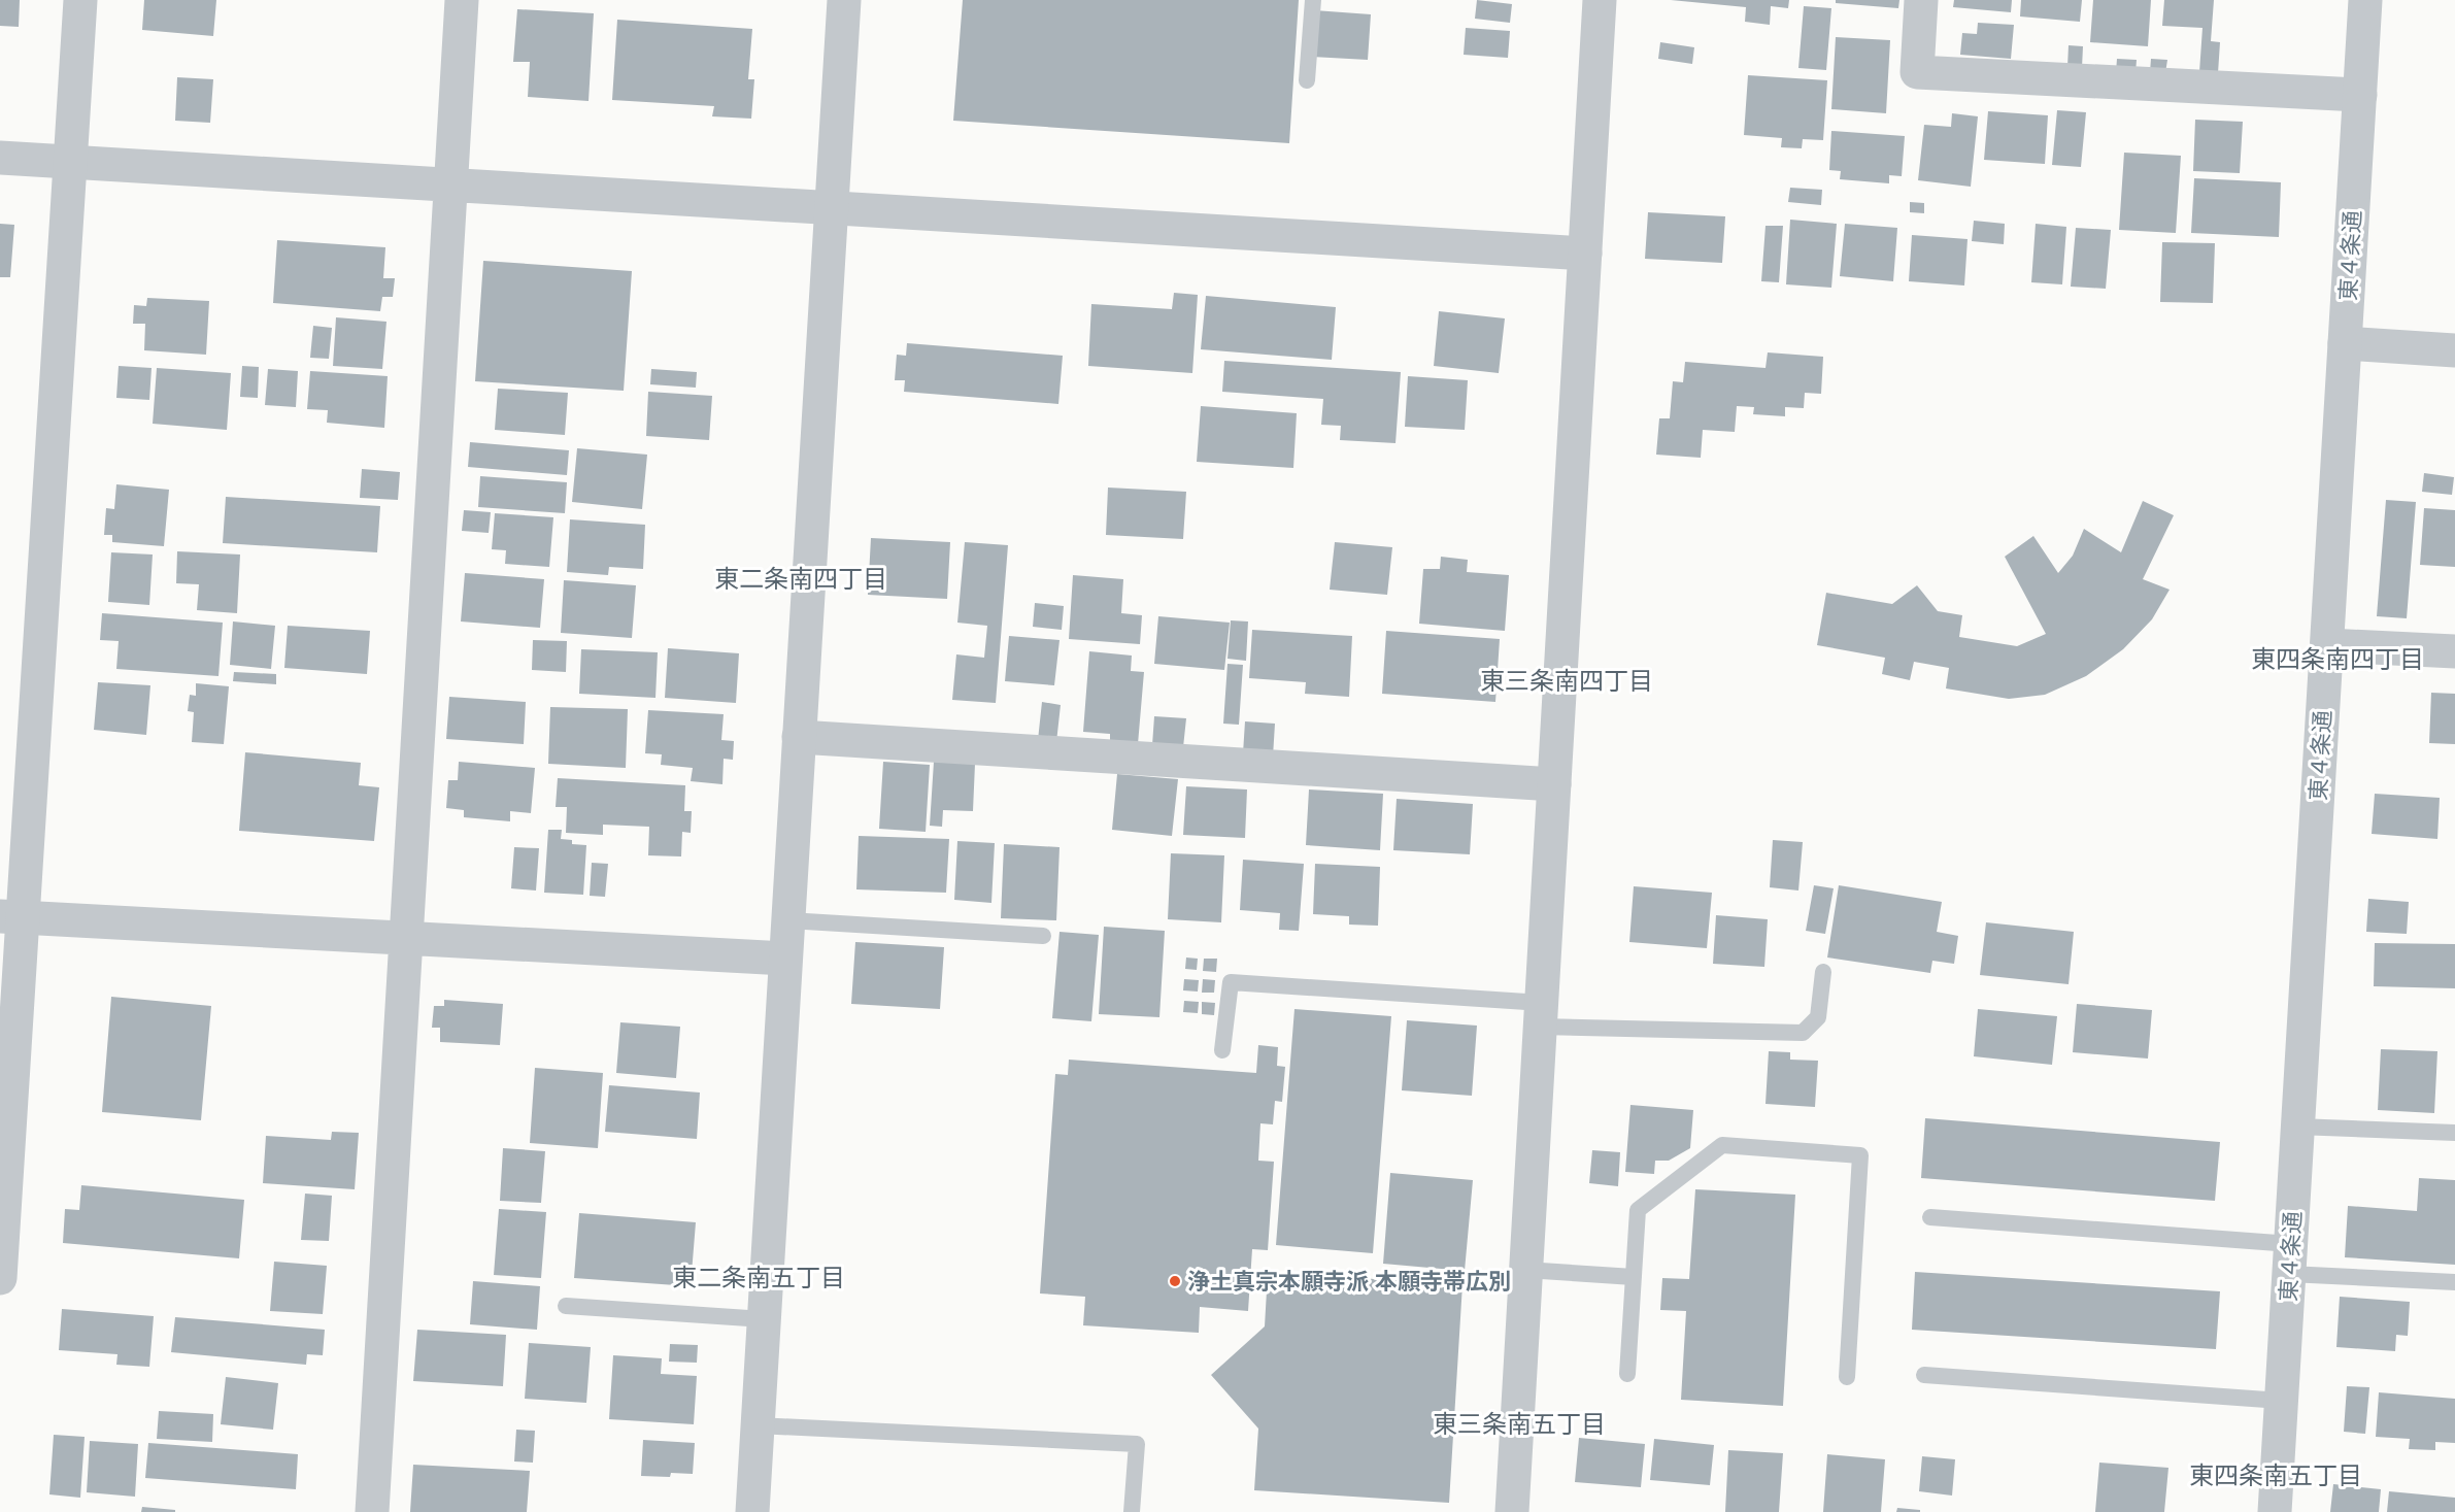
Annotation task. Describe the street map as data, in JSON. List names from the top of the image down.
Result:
{
  "streets": {
    "street": ["東４条通"]
  },
  "districts": [
    "東二条南四丁目",
    "東四条南四丁目",
    "東三条南四丁目",
    "東二条南五丁目",
    "東三条南五丁目",
    "東四条南五丁目"
  ],
  "places": ["浄土真宗本願寺派 本願寺帯広別"]
}
